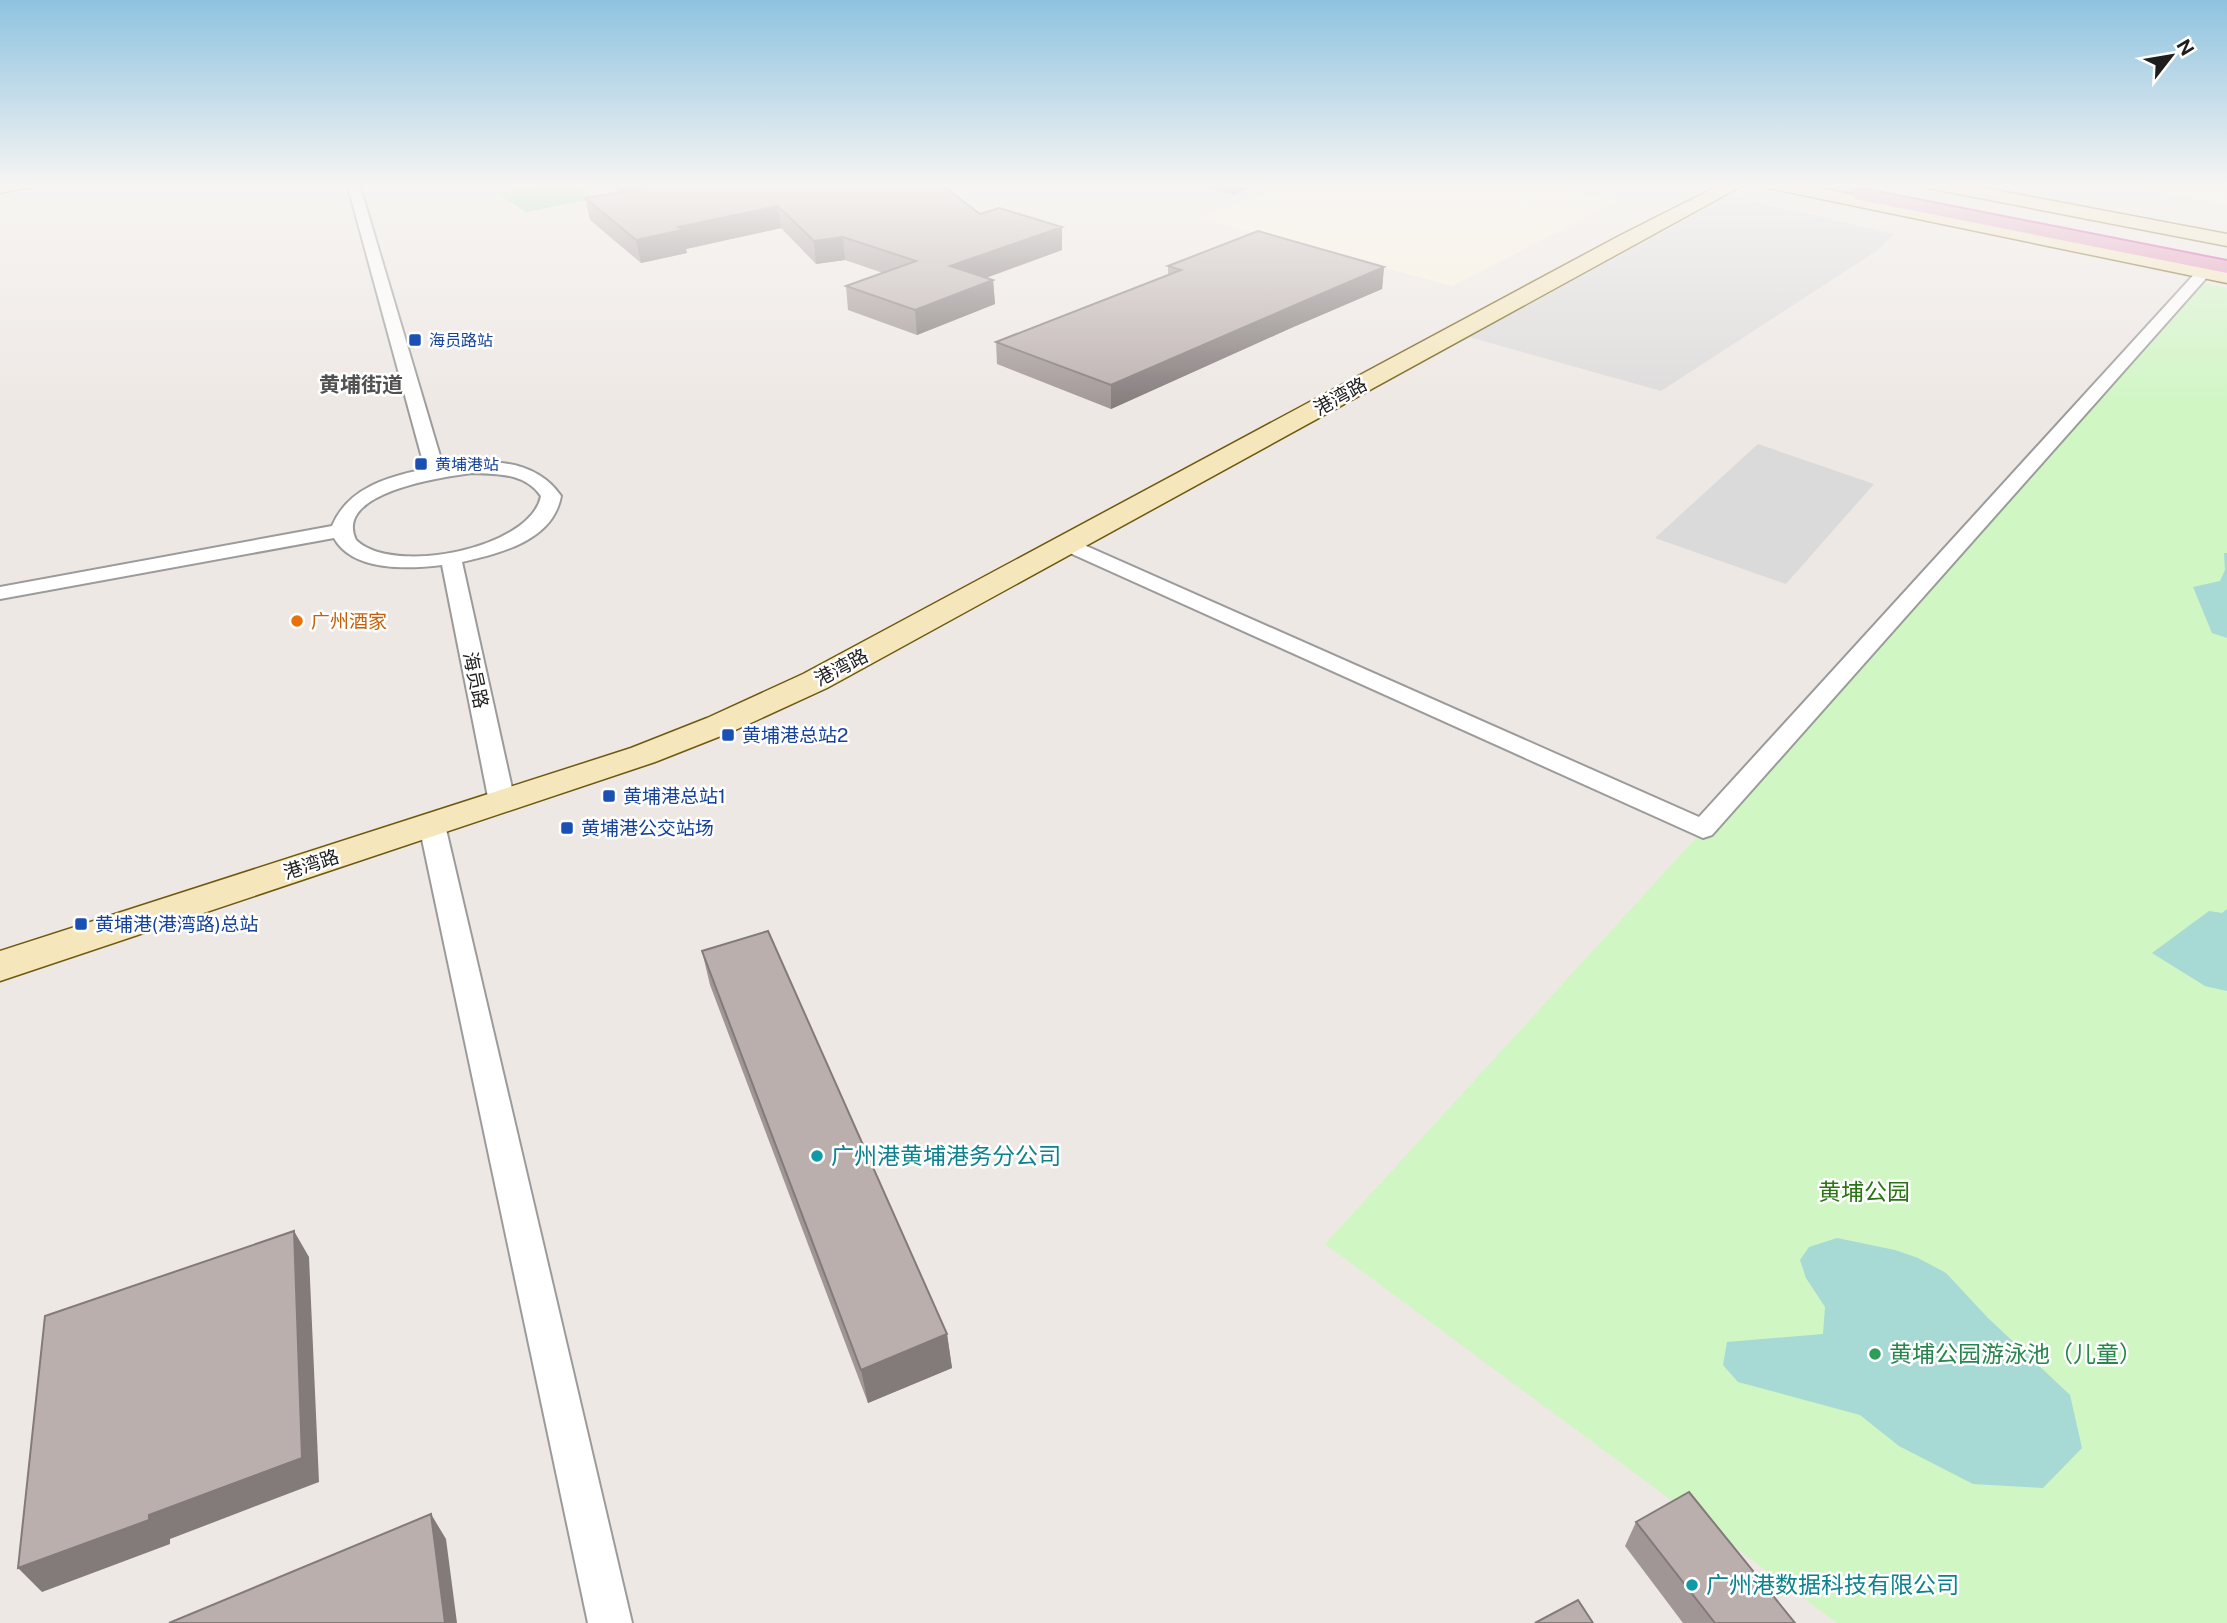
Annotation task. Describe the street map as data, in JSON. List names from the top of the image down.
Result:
{
  "streets": {
    "street": ["港湾路", "海员路"]
  },
  "crossings": [
    ["港湾路", "海员路"]
  ],
  "districts": ["黄埔街道"],
  "parks": ["黄埔公园"],
  "places": {
    "transit": [
      "海员路站",
      "黄埔港站",
      "黄埔港总站2",
      "黄埔港总站1",
      "黄埔港公交站场",
      "黄埔港(港湾路)总站"
    ],
    "other": [
      "广州酒家",
      "广州港黄埔港务分公司",
      "黄埔公园游泳池（儿童）",
      "广州港数据科技有限公司"
    ]
  },
  "north": "top right"
}
